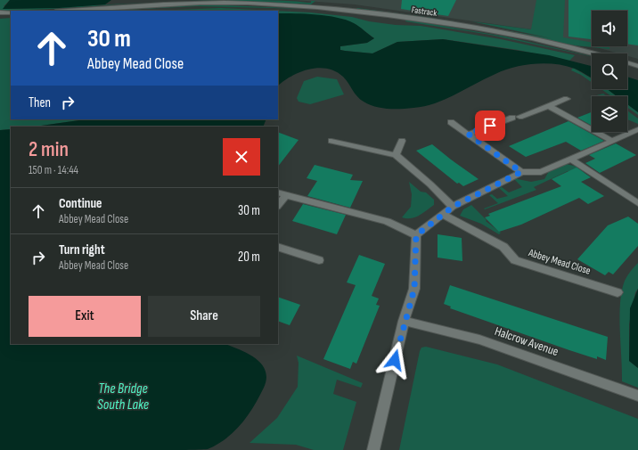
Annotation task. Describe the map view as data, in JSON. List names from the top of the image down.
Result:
{
  "streets": {
    "street": ["Fastrack", "Abbey Mead Close", "Halcrow Avenue"]
  },
  "water": ["The Bridge South Lake"],
  "page": {
    "turn": ["30 m", "Abbey Mead Close"],
    "then": "Then",
    "heading": ["2 min", "150 m · 14:44"],
    "list": [
      {
        "name": "Continue",
        "note": "Abbey Mead Close",
        "value": "30 m"
      },
      {
        "name": "Turn right",
        "note": "Abbey Mead Close",
        "value": "20 m"
      }
    ],
    "buttons": ["Exit", "Share"]
  }
}
